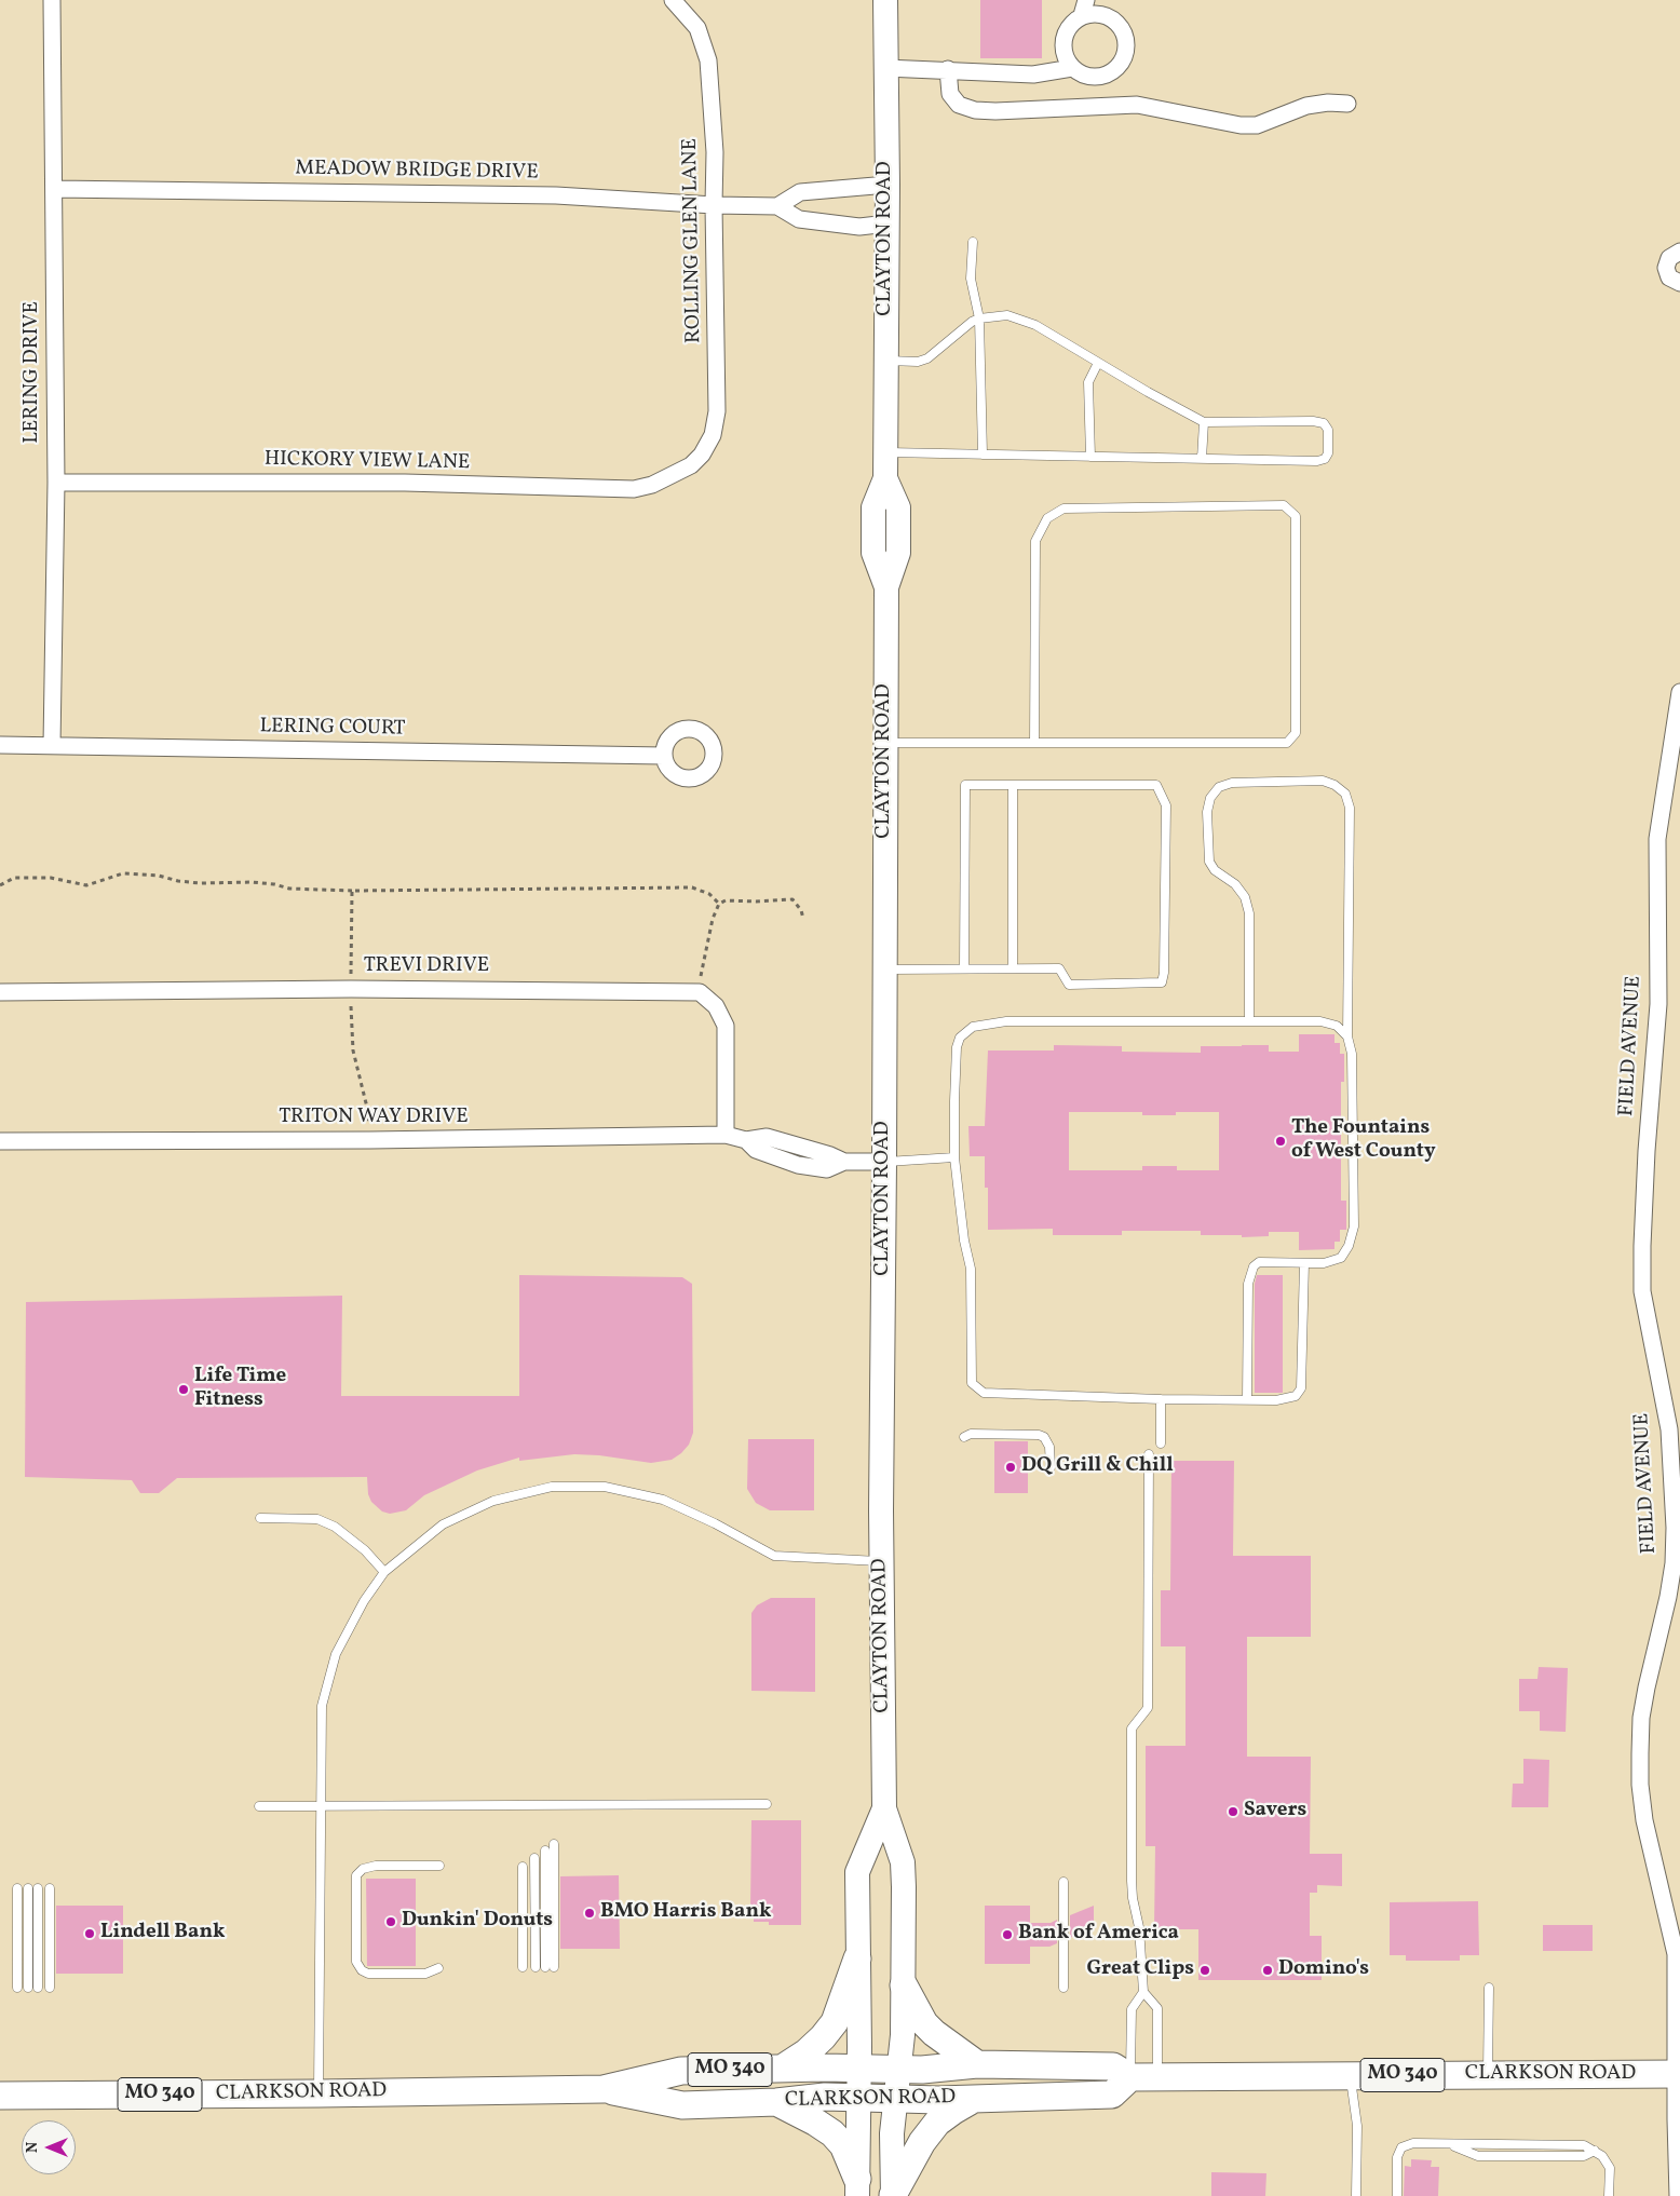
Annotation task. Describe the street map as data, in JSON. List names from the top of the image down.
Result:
{
  "streets": {
    "main road": ["CLAYTON ROAD", "MO 340", "CLARKSON ROAD"],
    "street": [
      "MEADOW BRIDGE DRIVE",
      "ROLLING GLEN LANE",
      "LERING DRIVE",
      "HICKORY VIEW LANE",
      "LERING COURT",
      "TREVI DRIVE",
      "FIELD AVENUE",
      "TRITON WAY DRIVE"
    ]
  },
  "crossings": [
    ["MEADOW BRIDGE DRIVE", "CLAYTON ROAD"],
    ["MEADOW BRIDGE DRIVE", "ROLLING GLEN LANE"],
    ["MEADOW BRIDGE DRIVE", "LERING DRIVE"],
    ["CLAYTON ROAD", "TRITON WAY DRIVE"],
    ["CLAYTON ROAD", "CLARKSON ROAD"],
    ["ROLLING GLEN LANE", "HICKORY VIEW LANE"],
    ["LERING DRIVE", "HICKORY VIEW LANE"],
    ["LERING DRIVE", "LERING COURT"],
    ["TREVI DRIVE", "TRITON WAY DRIVE"],
    ["FIELD AVENUE", "CLARKSON ROAD"]
  ],
  "places": [
    "The Fountains of West County",
    "Life Time Fitness",
    "DQ Grill & Chill",
    "Savers",
    "BMO Harris Bank",
    "Dunkin' Donuts",
    "Lindell Bank",
    "Bank of America",
    "Great Clips",
    "Domino's"
  ],
  "north": "left"
}
